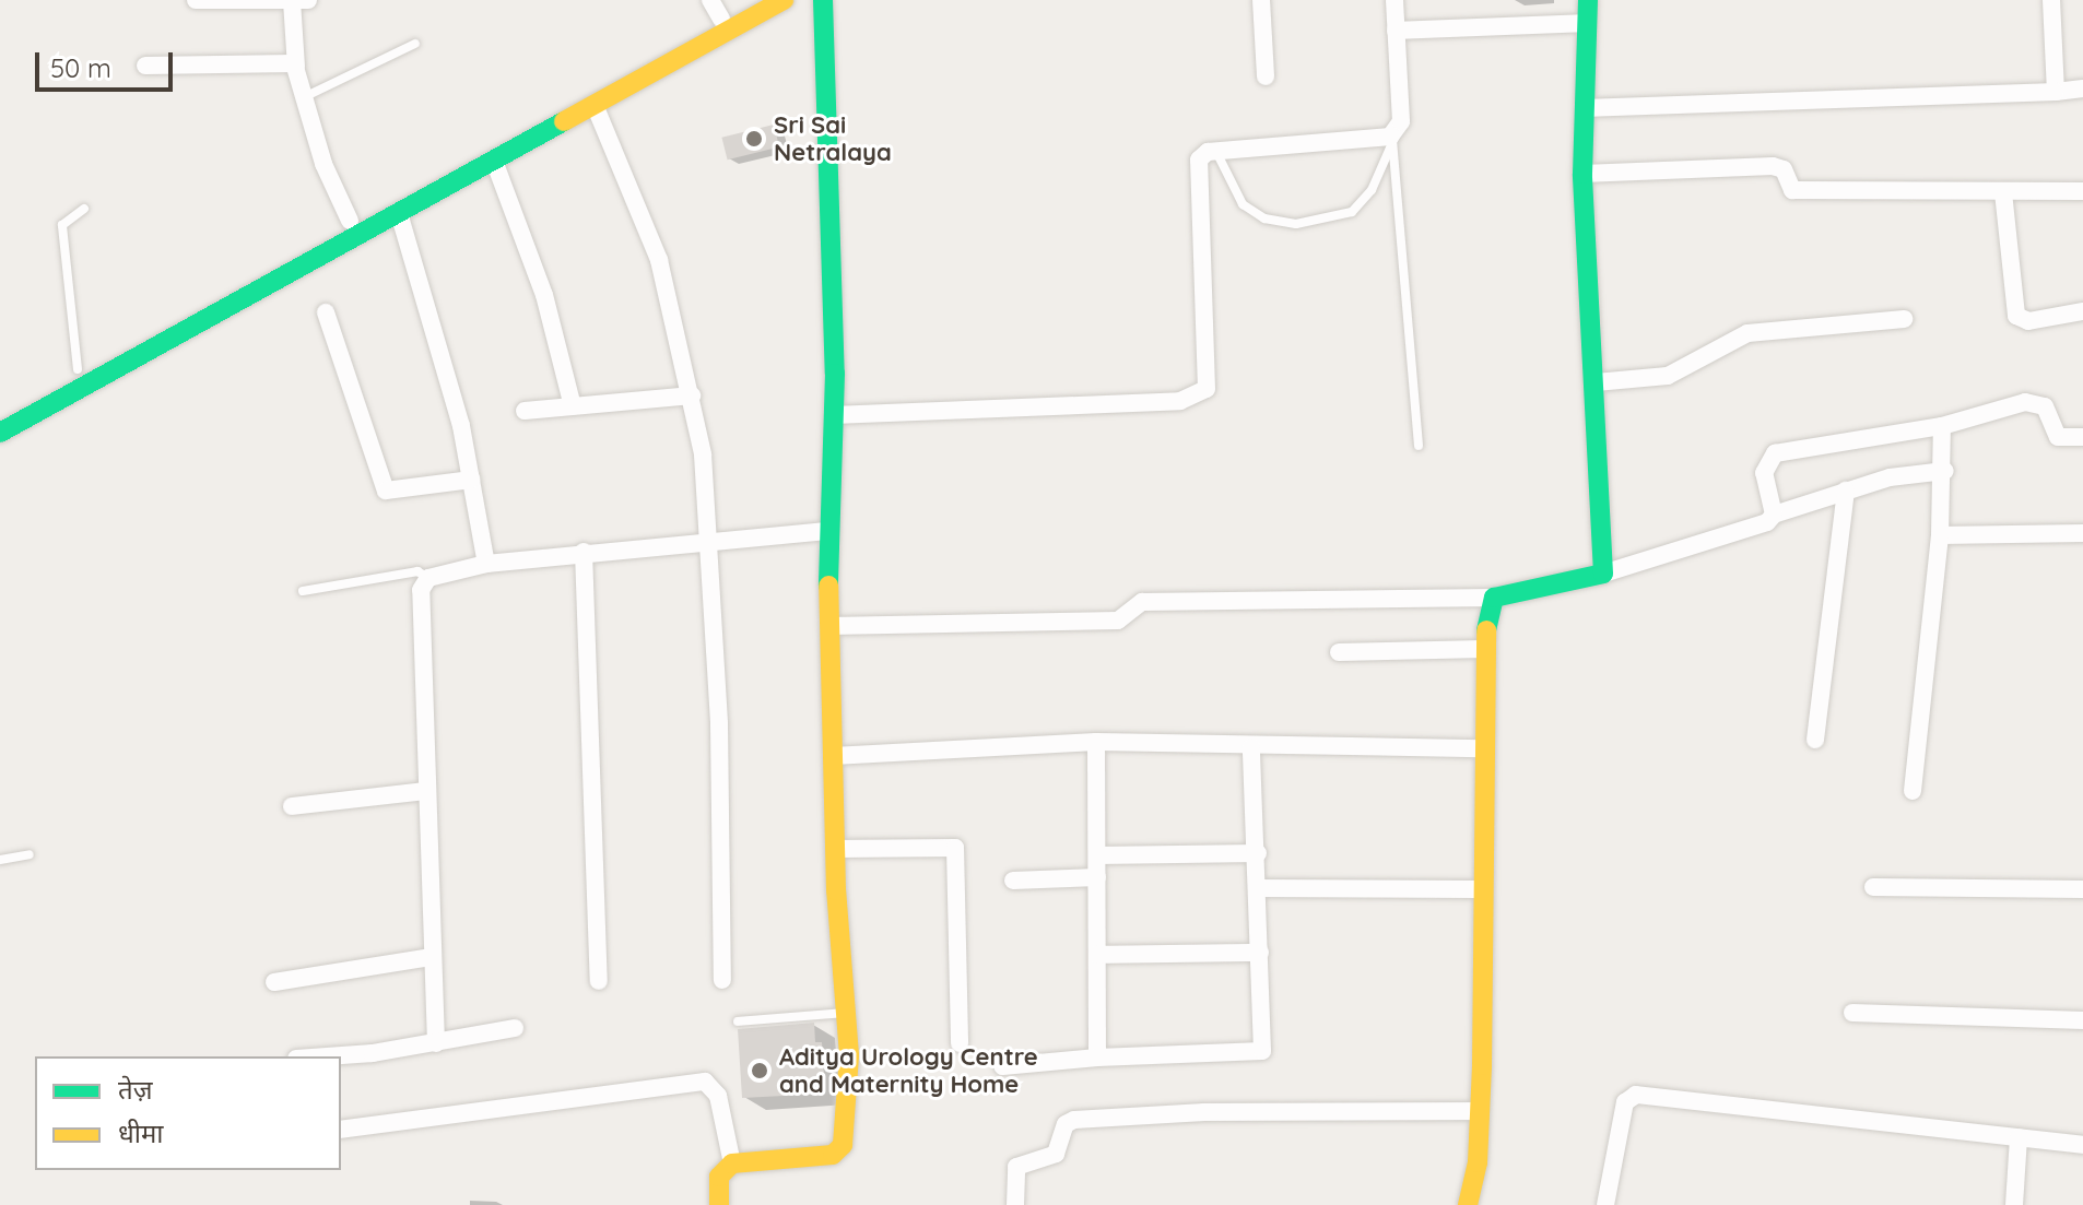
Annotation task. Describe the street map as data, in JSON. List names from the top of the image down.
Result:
{
  "places": ["Sri Sai Netralaya", "Aditya Urology Centre and Maternity Home"],
  "legend": ["तेज़", "धीमा"],
  "scale_bar": "50 m"
}
